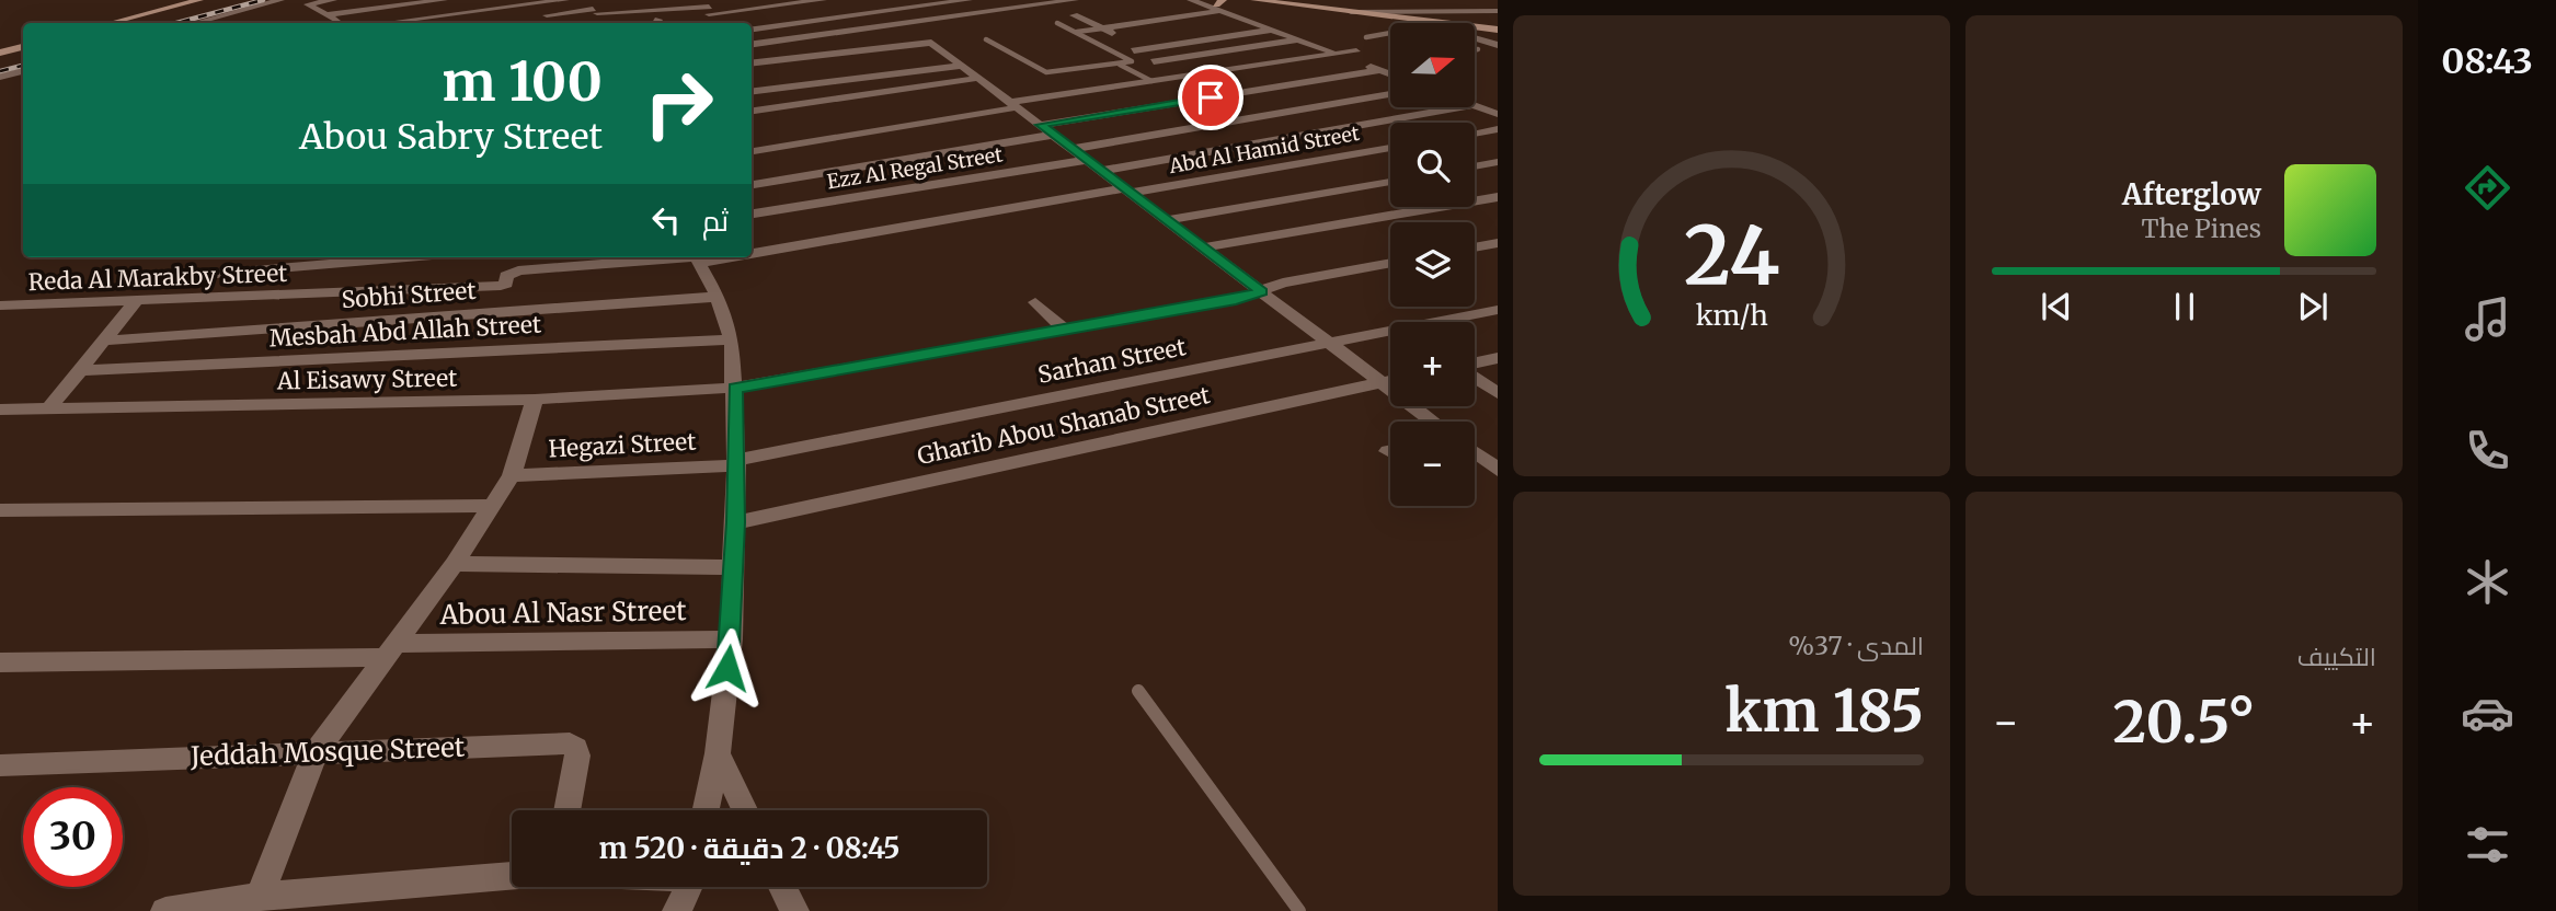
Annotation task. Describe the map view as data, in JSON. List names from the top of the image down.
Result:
{
  "streets": {
    "street": [
      "Abd Al Hamid Street",
      "Ezz Al Regal Street",
      "Reda Al Marakby Street",
      "Sobhi Street",
      "Mesbah Abd Allah Street",
      "Sarhan Street",
      "Al Eisawy Street",
      "Gharib Abou Shanab Street",
      "Hegazi Street",
      "Abou Al Nasr Street",
      "Jeddah Mosque Street"
    ]
  },
  "crossings": [
    ["Abd Al Hamid Street", "Reda Al Marakby Street"],
    ["Sarhan Street", "Hegazi Street"]
  ],
  "north": "right",
  "page": {
    "tabs": "08:43",
    "map_buttons": ["+", "−"],
    "turn": ["100 m", "Abou Sabry Street"],
    "song": ["Afterglow", "The Pines"],
    "then": "ثم",
    "tile": [
      "التكييف",
      ["المدى · 37%", "185 km"]
    ],
    "heat": ["−", "20.5°", "+"],
    "limit": "30",
    "trip": "08:45 · 2 دقيقة · 520 m",
    "gauge": ["24", "km/h"]
  }
}
